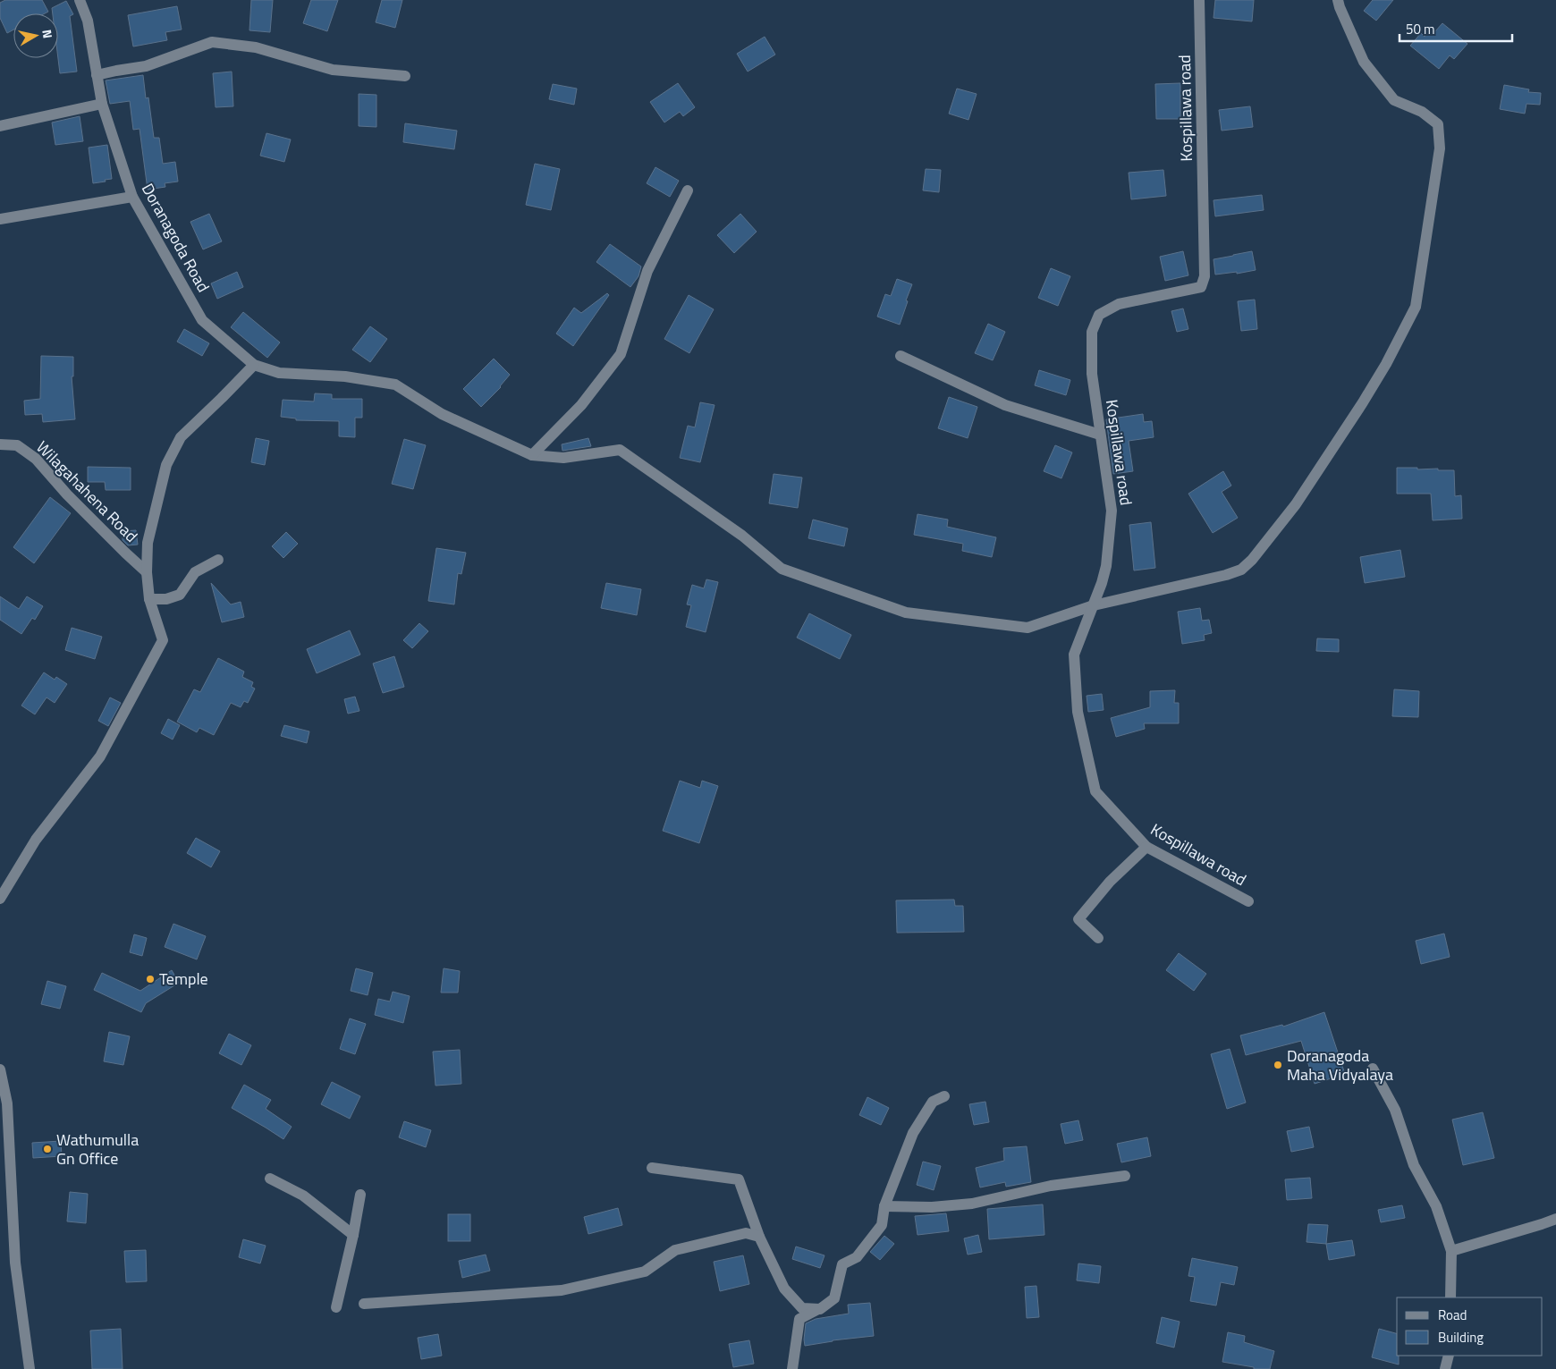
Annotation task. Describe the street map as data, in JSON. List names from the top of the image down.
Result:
{
  "streets": {
    "street": ["Kospillawa road", "Doranagoda Road", "Wilagahahena Road"]
  },
  "places": ["Temple", "Doranagoda Maha Vidyalaya", "Wathumulla Gn Office"],
  "legend": ["Road", "Building"],
  "scale_bar": "50 m",
  "north": "right"
}
